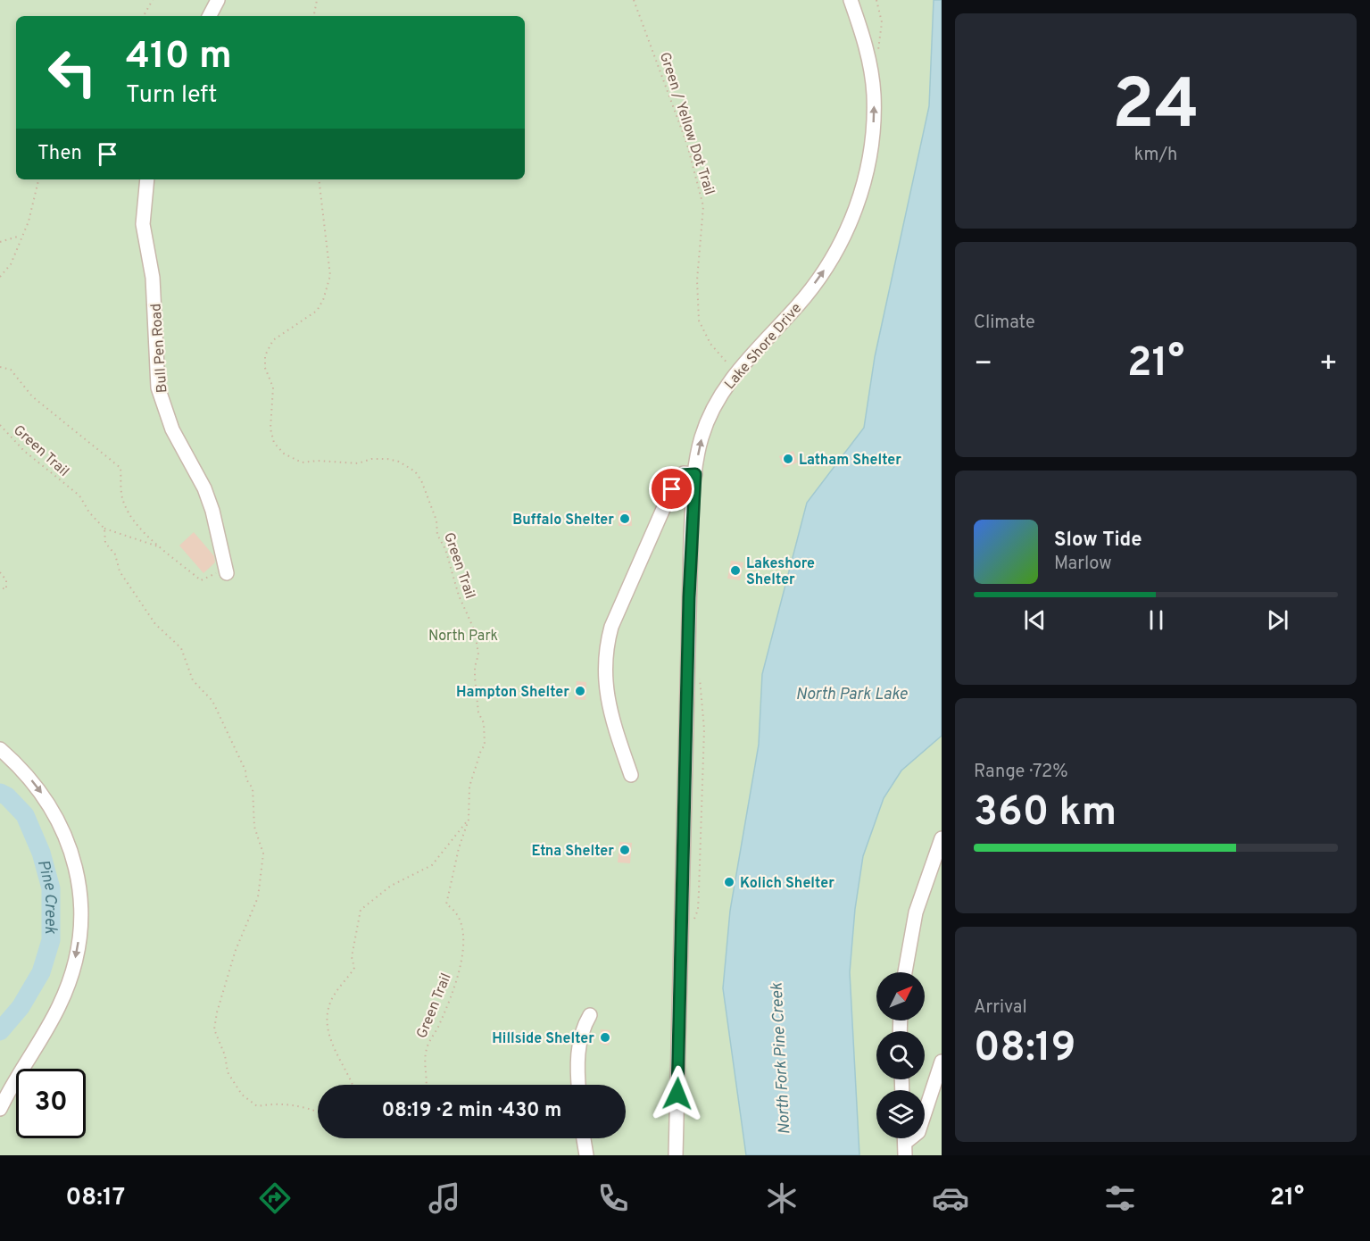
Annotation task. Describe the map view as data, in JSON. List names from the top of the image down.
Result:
{
  "streets": {
    "street": ["Lake Shore Drive", "Bull Pen Road"],
    "path": ["Green / Yellow Dot Trail", "Green Trail"]
  },
  "crossings": [
    ["Green / Yellow Dot Trail", "Lake Shore Drive"]
  ],
  "one_way": ["Lake Shore Drive"],
  "water": ["North Park Lake", "Pine Creek", "North Fork Pine Creek"],
  "parks": ["North Park"],
  "places": [
    "Latham Shelter",
    "Buffalo Shelter",
    "Lakeshore Shelter",
    "Hampton Shelter",
    "Etna Shelter",
    "Kolich Shelter",
    "Hillside Shelter"
  ],
  "north": "top right",
  "page": {
    "tile": [
      ["24", "km/h"],
      "Climate",
      ["Range · 72%", "360 km"],
      ["Arrival", "08:19"]
    ],
    "turn": ["410 m", "Turn left"],
    "then": "Then",
    "heat": ["−", "21°", "+"],
    "song": ["Slow Tide", "Marlow"],
    "limit": "30",
    "trip": "08:19 · 2 min · 430 m",
    "tabs": ["08:17", "21°"]
  }
}
